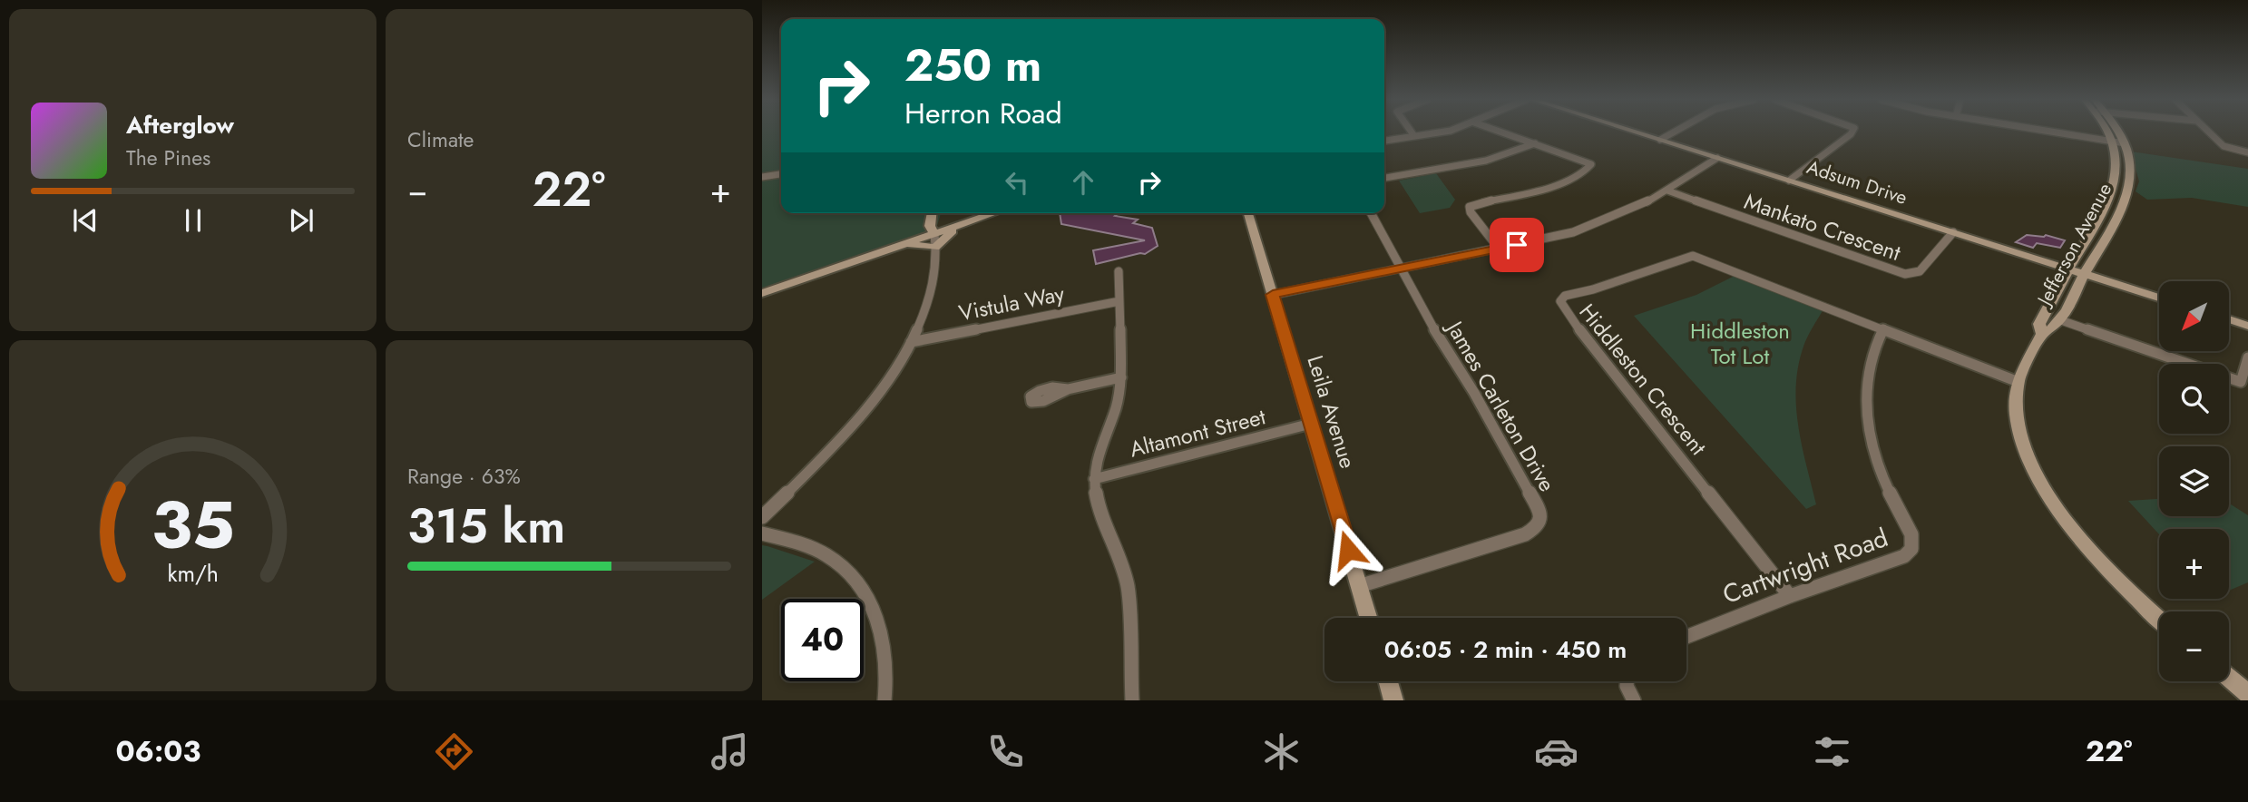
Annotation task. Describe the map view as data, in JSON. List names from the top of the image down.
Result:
{
  "streets": {
    "street": [
      "Adsum Drive",
      "Mankato Crescent",
      "Jefferson Avenue",
      "Vistula Way",
      "Hiddleston Crescent",
      "James Carleton Drive",
      "Leila Avenue",
      "Altamont Street",
      "Cartwright Road"
    ]
  },
  "crossings": [
    ["Adsum Drive", "Mankato Crescent"],
    ["Adsum Drive", "Jefferson Avenue"],
    ["Jefferson Avenue", "Hiddleston Crescent"],
    ["Hiddleston Crescent", "Cartwright Road"],
    ["James Carleton Drive", "Leila Avenue"],
    ["Leila Avenue", "Altamont Street"]
  ],
  "parks": ["Hiddleston Tot Lot"],
  "north": "bottom left",
  "page": {
    "tile": [
      "Climate",
      ["Range · 63%", "315 km"]
    ],
    "turn": ["250 m", "Herron Road"],
    "song": ["Afterglow", "The Pines"],
    "heat": ["−", "22°", "+"],
    "map_buttons": ["+", "−"],
    "limit": "40",
    "trip": "06:05 · 2 min · 450 m",
    "tabs": ["06:03", "22°"],
    "gauge": ["35", "km/h"]
  }
}
